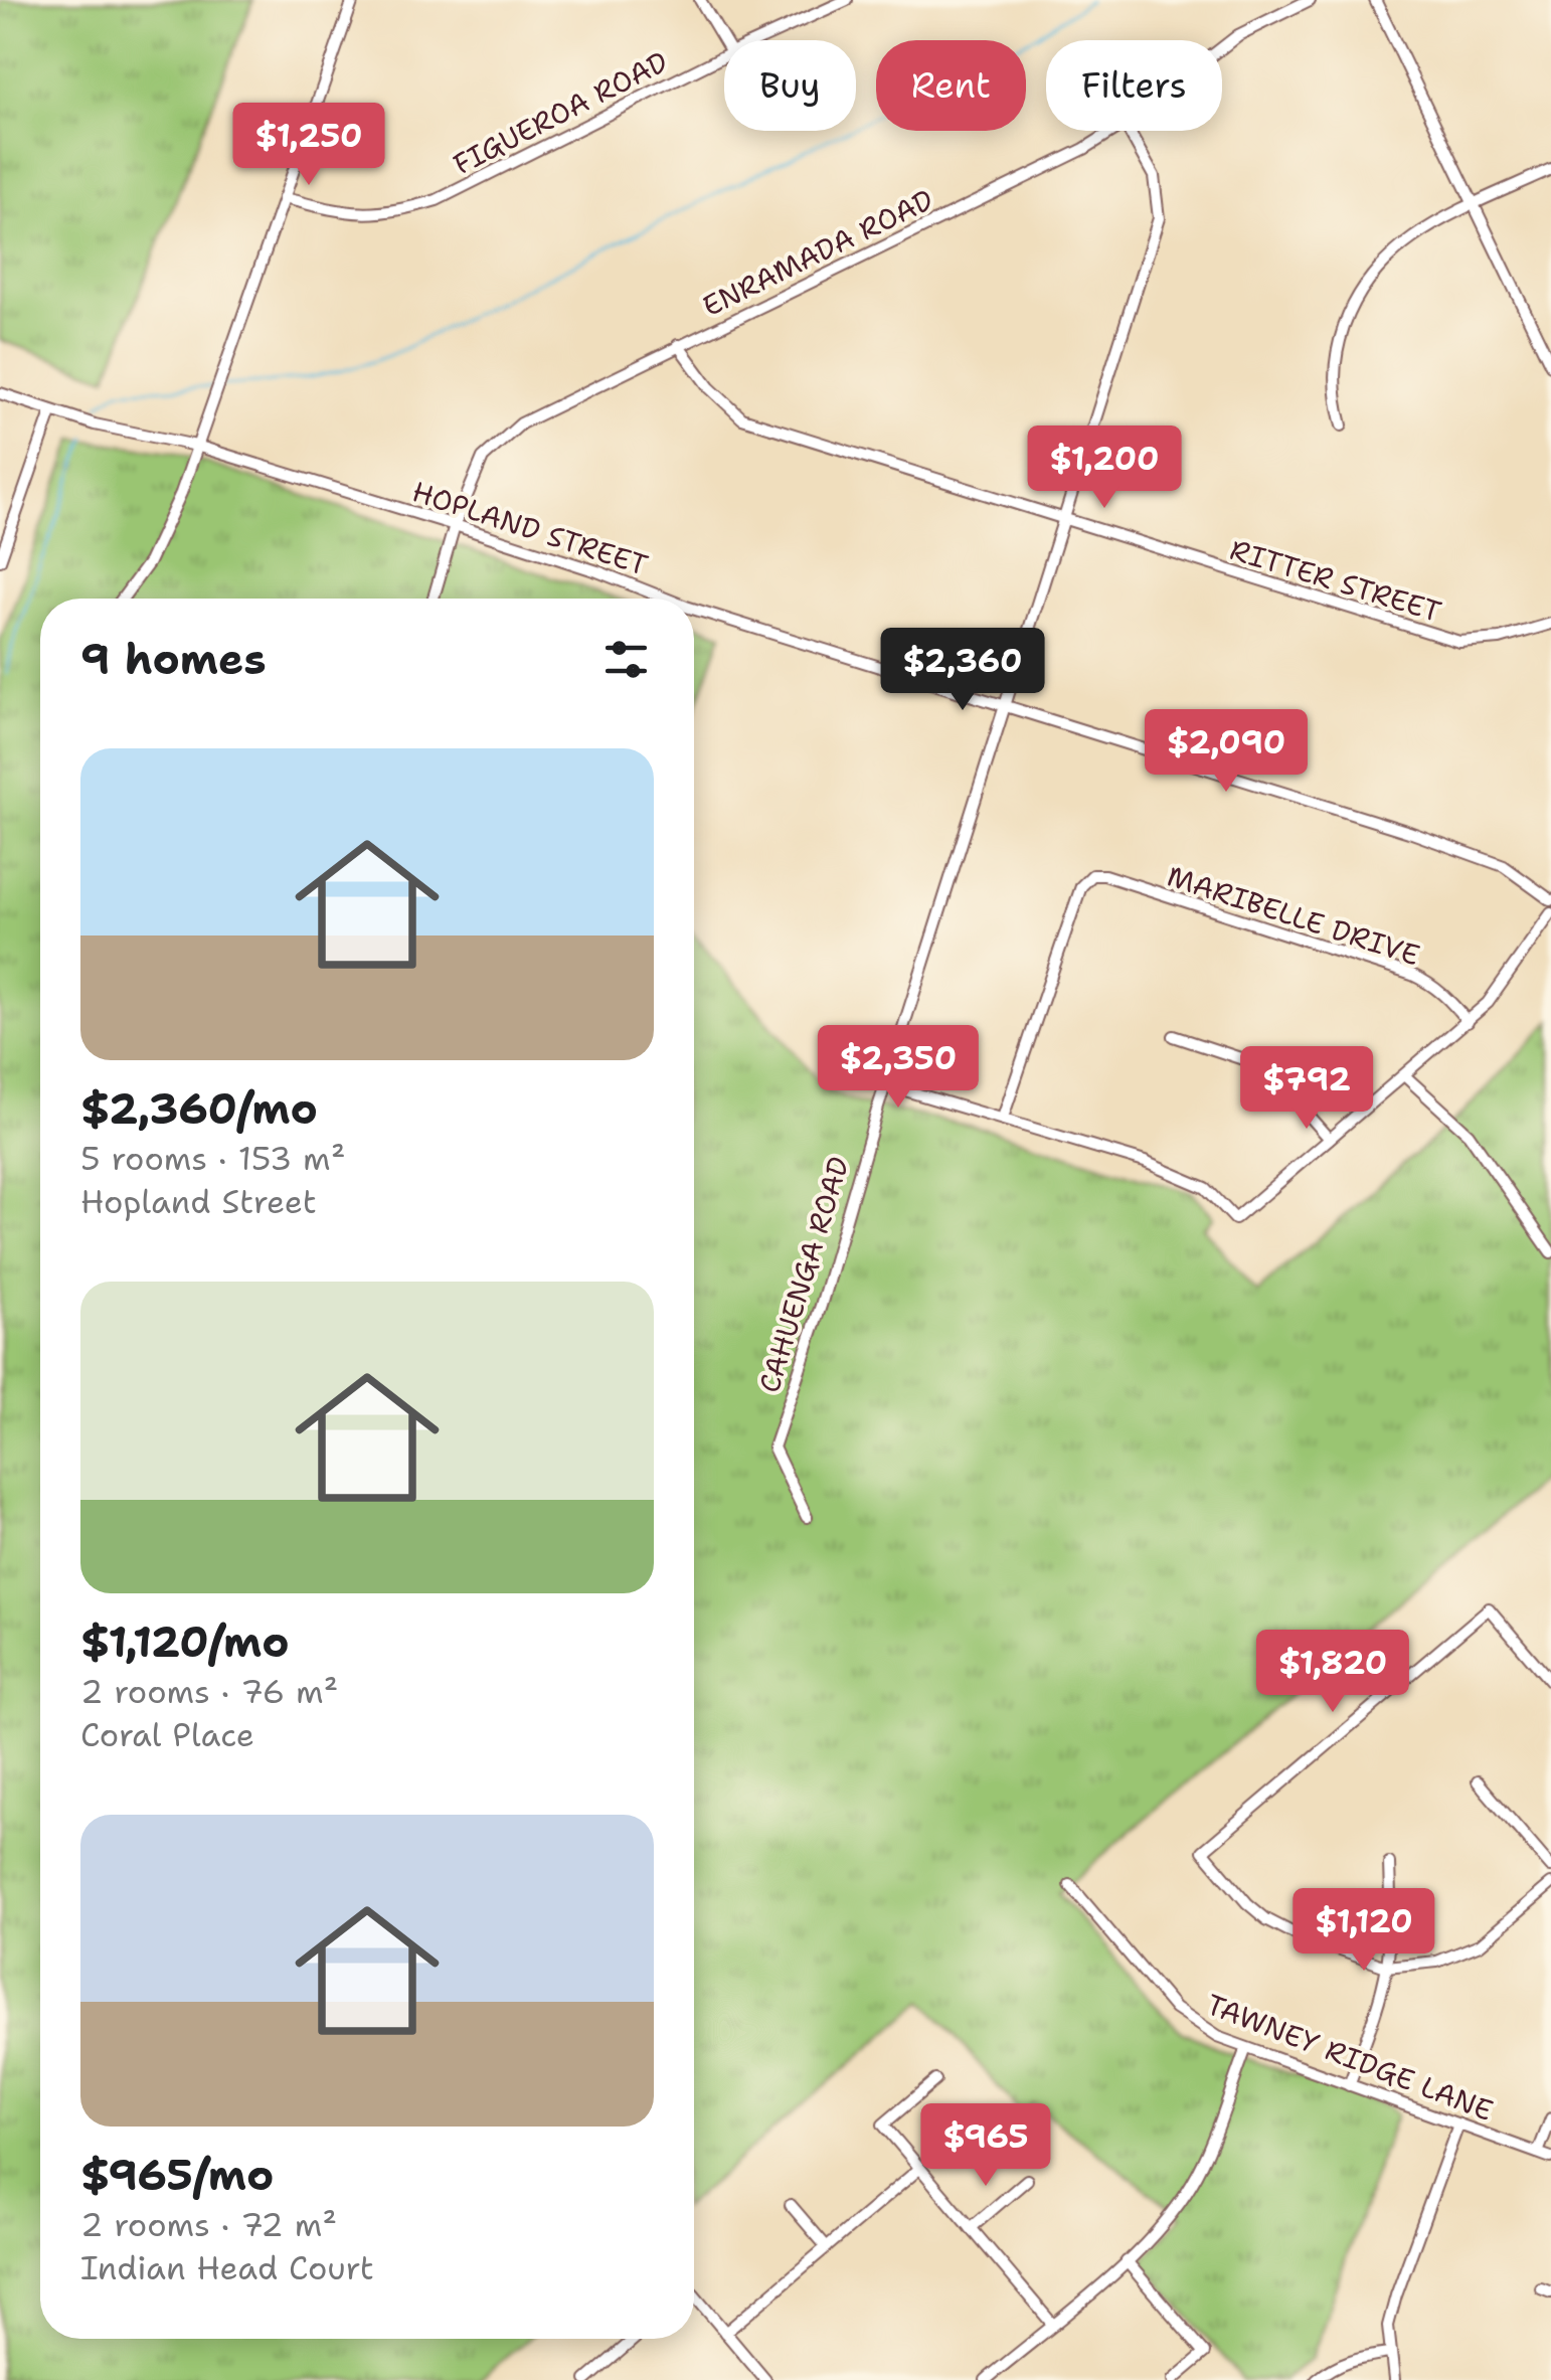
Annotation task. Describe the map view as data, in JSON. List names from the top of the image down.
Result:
{
  "streets": {
    "street": [
      "FIGUEROA ROAD",
      "ENRAMADA ROAD",
      "HOPLAND STREET",
      "RITTER STREET",
      "MARIBELLE DRIVE",
      "CAHUENGA ROAD",
      "TAWNEY RIDGE LANE"
    ]
  },
  "crossings": [
    ["ENRAMADA ROAD", "HOPLAND STREET"],
    ["ENRAMADA ROAD", "RITTER STREET"],
    ["HOPLAND STREET", "CAHUENGA ROAD"],
    ["RITTER STREET", "CAHUENGA ROAD"]
  ],
  "page": {
    "chip": ["Buy", "Rent", "Filters"],
    "price": [
      "$1,250",
      "$1,200",
      "$2,360",
      "$2,090",
      "$2,350",
      "$792",
      "$1,820",
      "$1,120",
      "$965"
    ],
    "heading": "9 homes",
    "list": [
      {
        "name": "$2,360/mo",
        "note": "5 rooms · 153 m² · Hopland Street"
      },
      {
        "name": "$1,120/mo",
        "note": "2 rooms · 76 m² · Coral Place"
      },
      {
        "name": "$965/mo",
        "note": "2 rooms · 72 m² · Indian Head Court"
      }
    ]
  }
}
